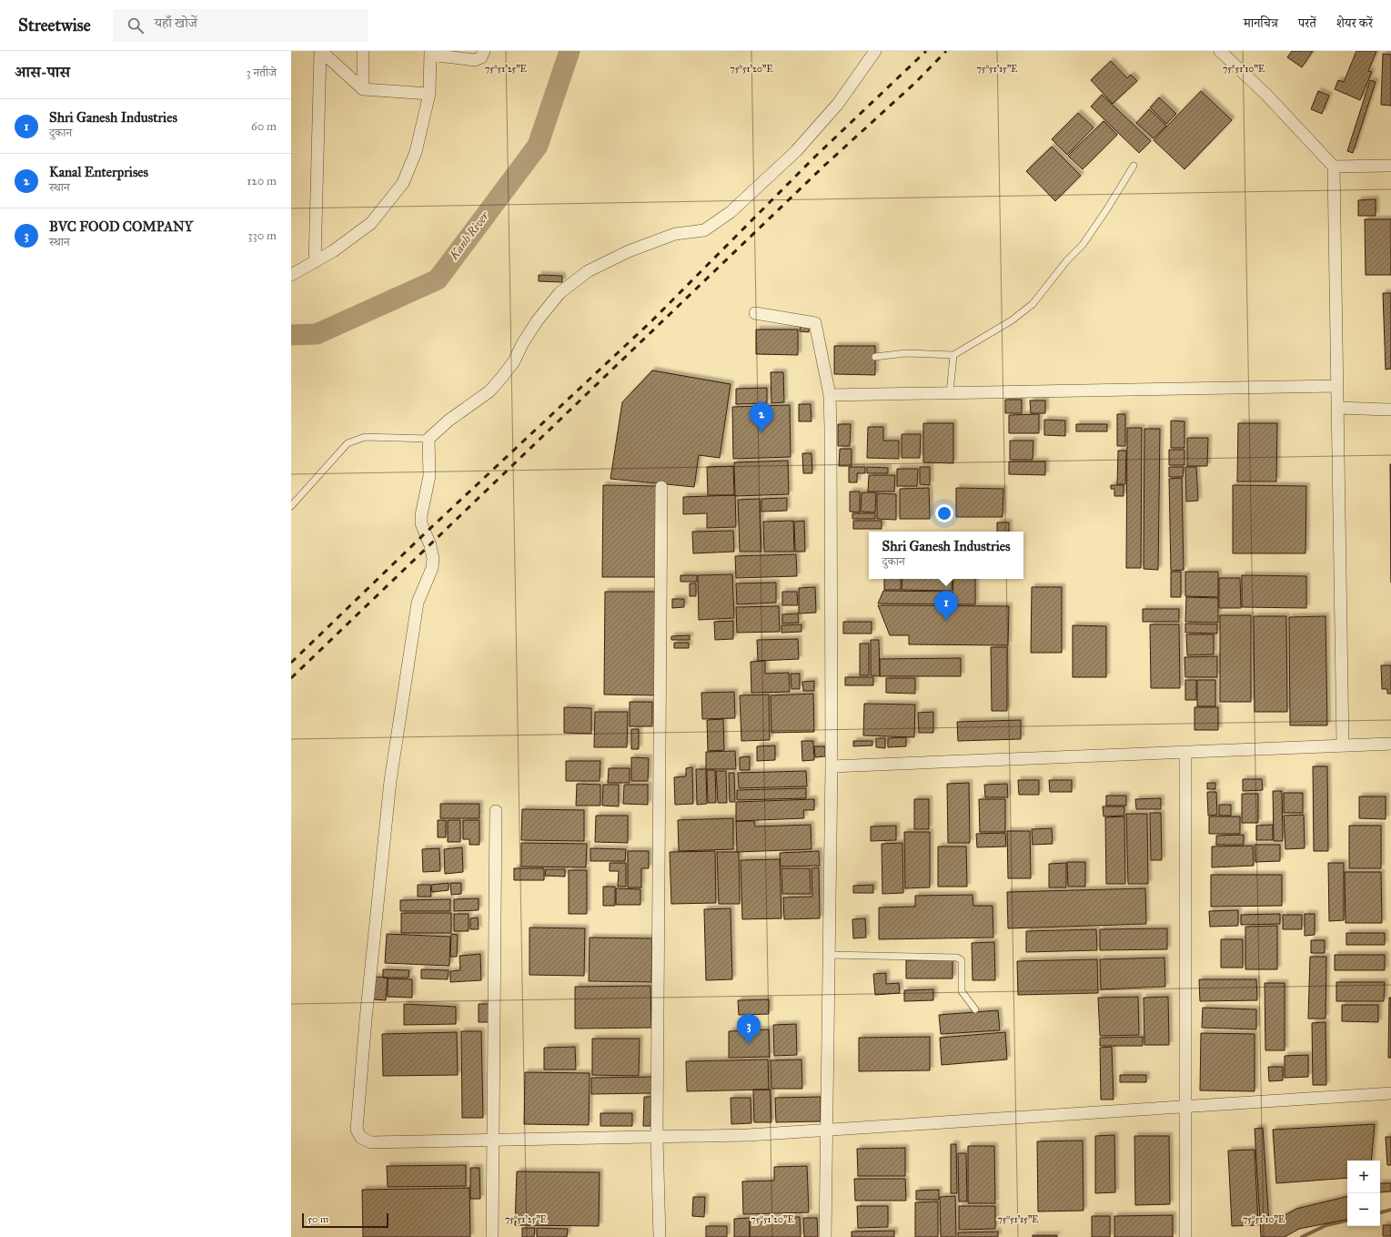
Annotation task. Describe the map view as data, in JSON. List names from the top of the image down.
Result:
{
  "water": ["Kanh River"],
  "scale_bar": "50 m",
  "page": {
    "header": "Streetwise",
    "search": "यहाँ खोजें",
    "nav": ["मानचित्र", "परतें", "शेयर करें"],
    "heading": ["आस-पास", "3 नतीजे"],
    "list": [
      {
        "mark": "1",
        "name": "Shri Ganesh Industries",
        "note": "दुकान",
        "value": "60 m"
      },
      {
        "mark": "2",
        "name": "Kanal Enterprises",
        "note": "स्थान",
        "value": "120 m"
      },
      {
        "mark": "3",
        "name": "BVC FOOD COMPANY",
        "note": "स्थान",
        "value": "330 m"
      }
    ],
    "pins": ["2", "1", "3"],
    "popup": ["Shri Ganesh Industries", "दुकान"],
    "map_buttons": ["+", "−"],
    "scale": "50 m"
  },
  "coordinates": [
    "75°51'25\"E",
    "75°51'20\"E",
    "75°51'15\"E",
    "75°51'10\"E"
  ]
}
